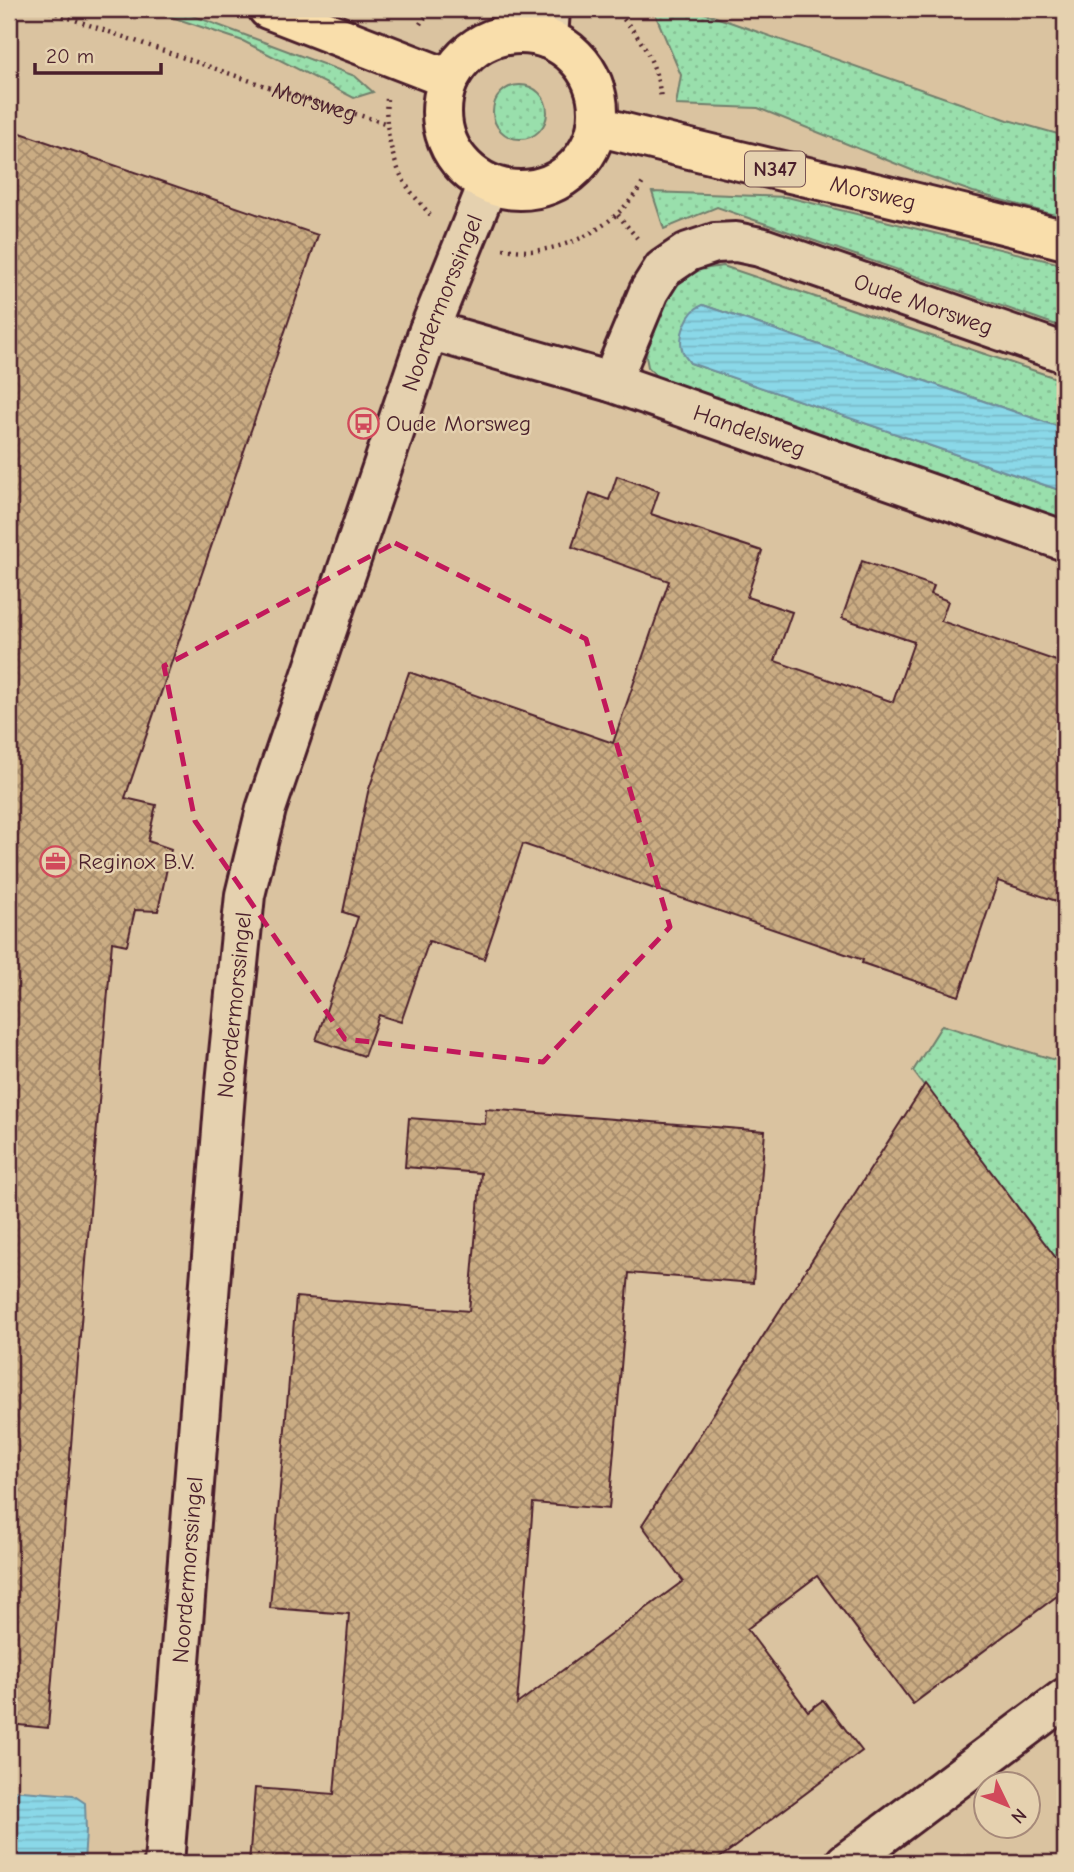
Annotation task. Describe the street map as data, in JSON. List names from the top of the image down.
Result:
{
  "streets": {
    "main road": ["Morsweg", "N347"],
    "street": ["Noordermorssingel", "Oude Morsweg", "Handelsweg"]
  },
  "crossings": [
    ["Morsweg", "Noordermorssingel"],
    ["Noordermorssingel", "Handelsweg"],
    ["Oude Morsweg", "Handelsweg"]
  ],
  "places": {
    "bus stop": ["Oude Morsweg"],
    "office": ["Reginox B.V."]
  },
  "scale_bar": "20 m",
  "north": "bottom right"
}
